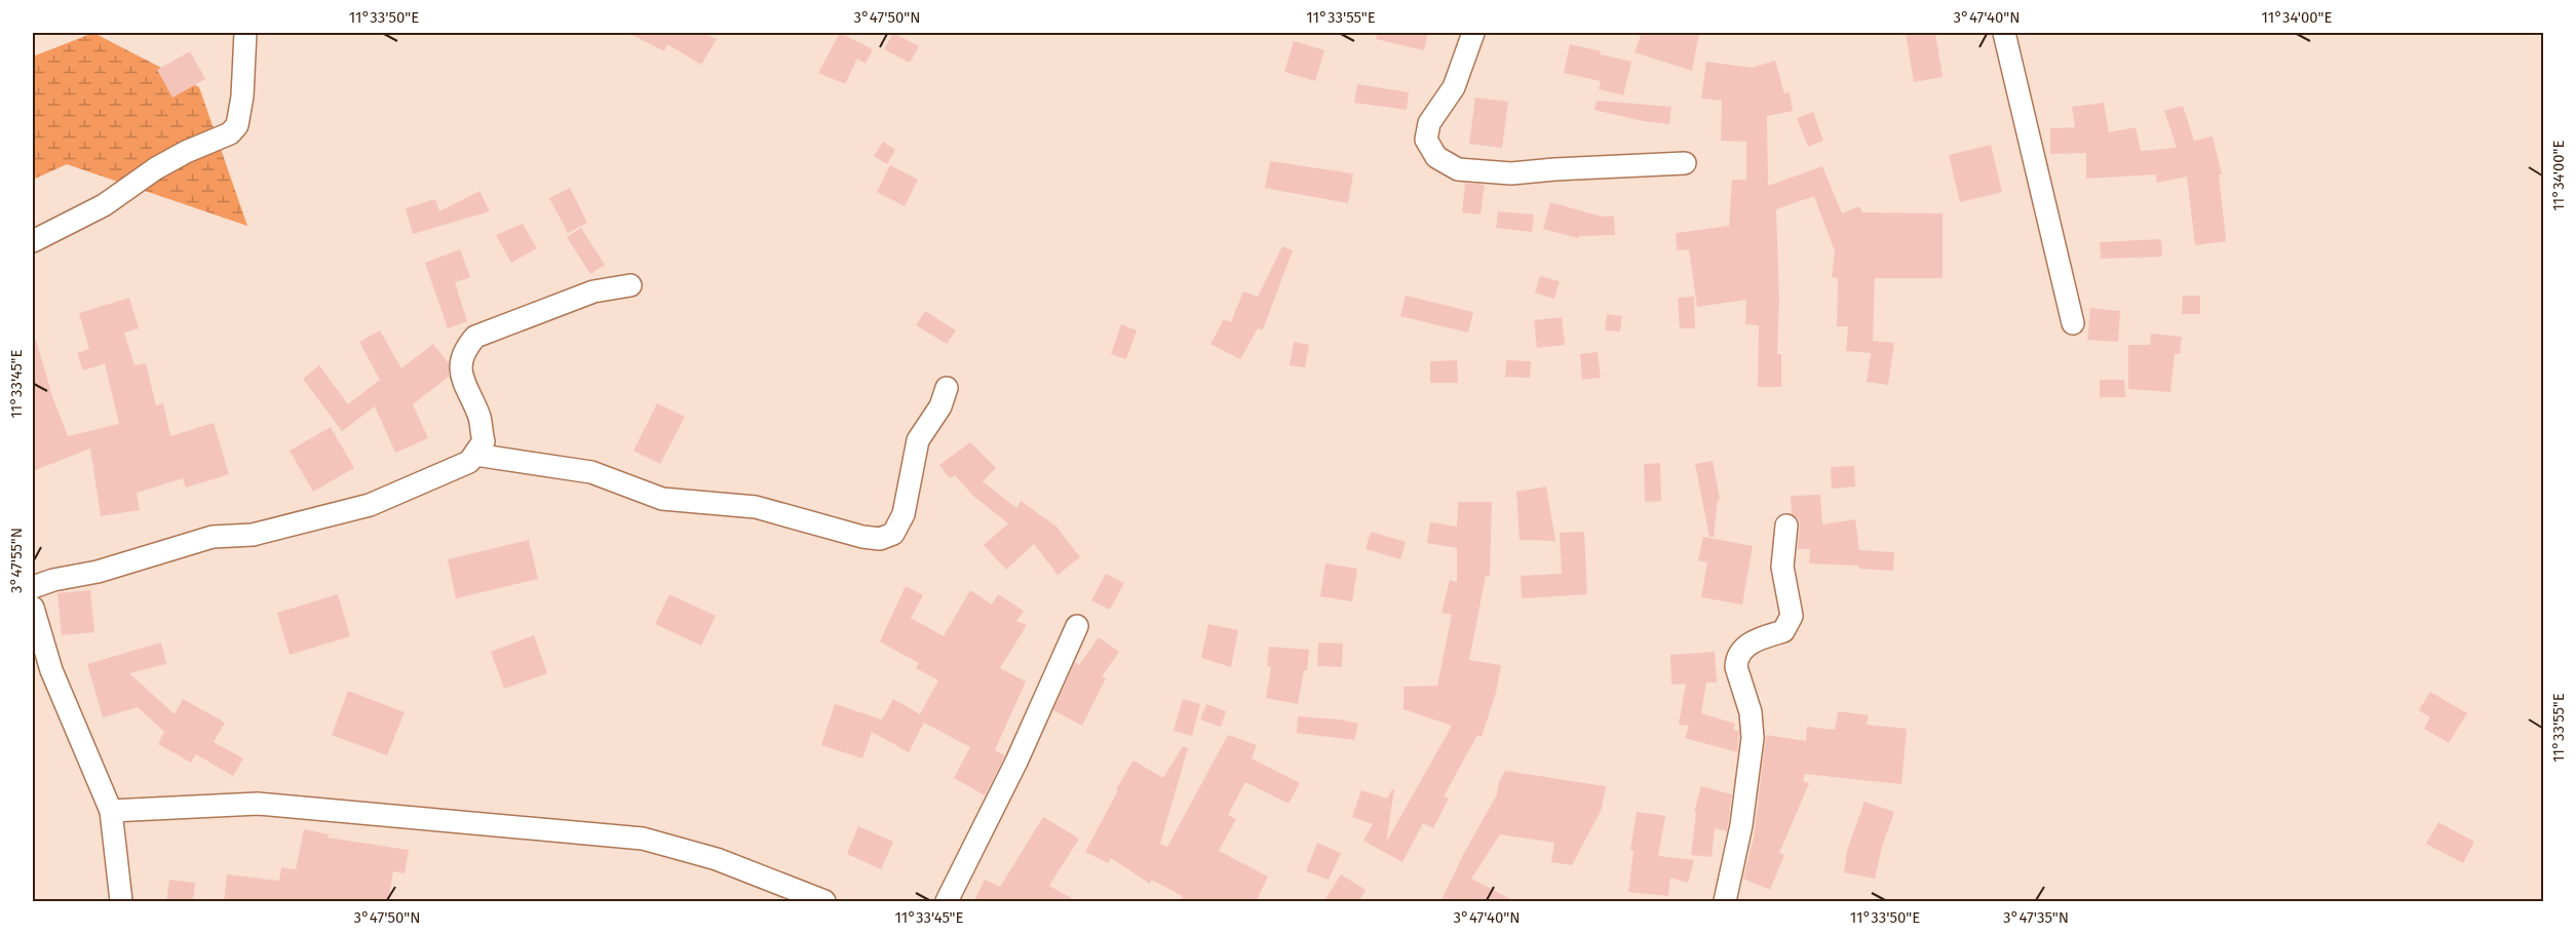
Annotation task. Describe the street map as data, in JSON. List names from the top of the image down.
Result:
{
  "coordinates": [
    "11°33'50\"E",
    "3°47'50\"N",
    "11°33'55\"E",
    "3°47'40\"N",
    "11°34'00\"E",
    "11°33'45\"E",
    "3°47'55\"N",
    "3°47'35\"N"
  ]
}
